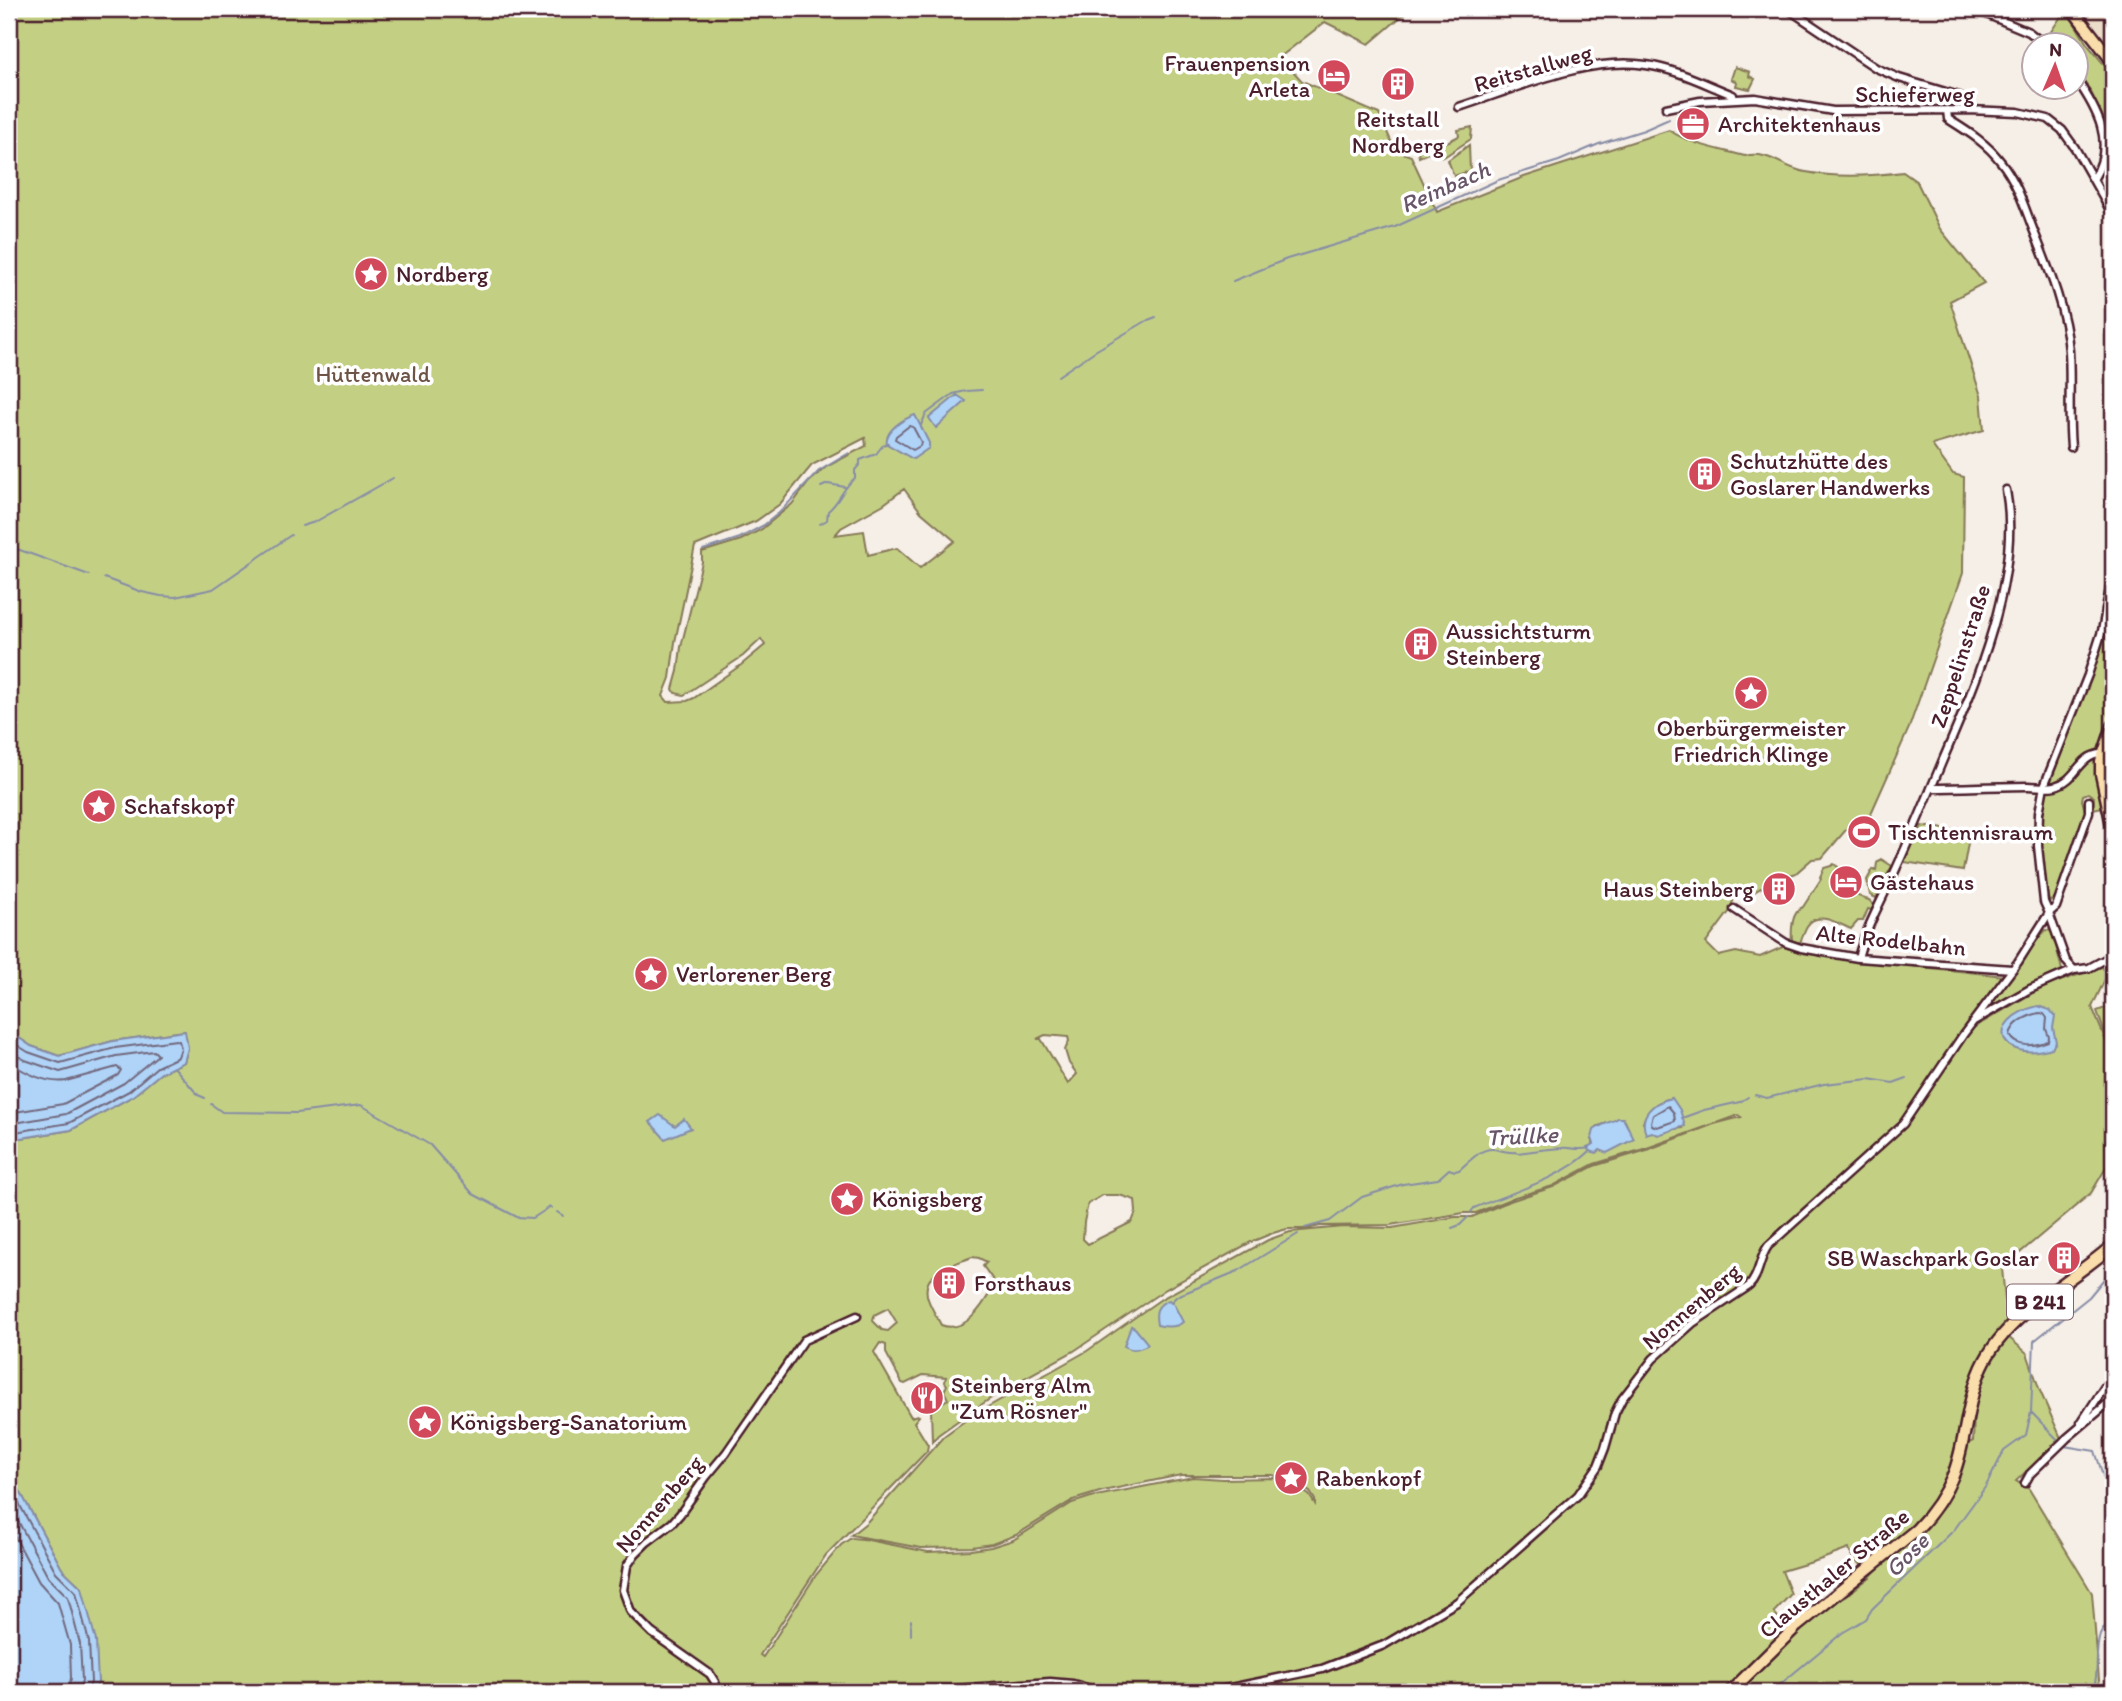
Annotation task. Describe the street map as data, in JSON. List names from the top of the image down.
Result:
{
  "streets": {
    "main road": ["B 241", "Clausthaler Straße"],
    "street": [
      "Reitstallweg",
      "Schieferweg",
      "Zeppelinstraße",
      "Alte Rodelbahn",
      "Nonnenberg"
    ]
  },
  "crossings": [
    ["Reitstallweg", "Schieferweg"],
    ["Zeppelinstraße", "Alte Rodelbahn"]
  ],
  "water": ["Reinbach", "Trüllke", "Gose"],
  "parks": ["Hüttenwald"],
  "places": {
    "hotel": ["Frauenpension Arleta", "Gästehaus"],
    "building": [
      "Reitstall Nordberg",
      "Schutzhütte des Goslarer Handwerks",
      "Aussichtsturm Steinberg",
      "Haus Steinberg",
      "SB Waschpark Goslar",
      "Forsthaus"
    ],
    "office": ["Architektenhaus"],
    "place": [
      "Nordberg",
      "Oberbürgermeister Friedrich Klinge",
      "Schafskopf",
      "Verlorener Berg",
      "Königsberg",
      "Königsberg-Sanatorium",
      "Rabenkopf"
    ],
    "sports": ["Tischtennisraum"],
    "restaurant": ["Steinberg Alm \"Zum Rösner\""]
  },
  "north": "top"
}
